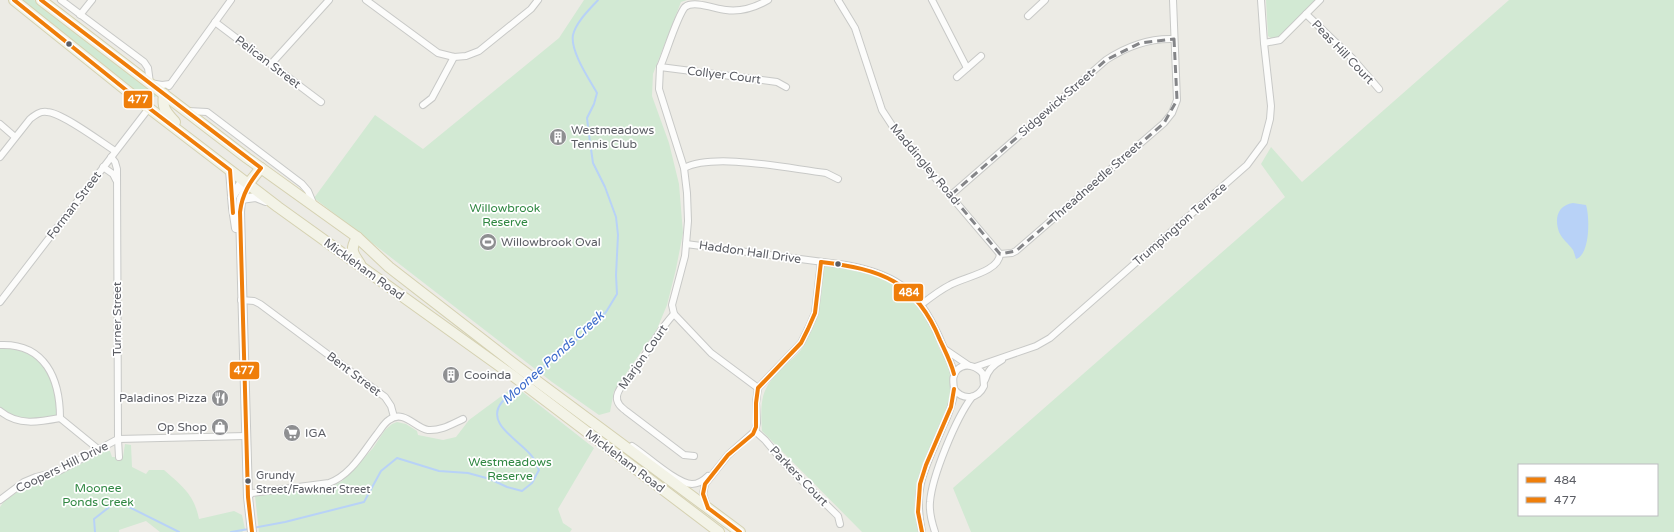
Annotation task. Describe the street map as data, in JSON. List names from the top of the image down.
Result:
{
  "streets": {
    "main road": ["Mickleham Road"],
    "street": [
      "Peas Hill Court",
      "Pelican Street",
      "Collyer Court",
      "Sidgewick Street",
      "Maddingley Road",
      "Threadneedle Street",
      "Forman Street",
      "Trumpington Terrace",
      "Haddon Hall Drive",
      "Turner Street",
      "Marjon Court",
      "Bent Street",
      "Coopers Hill Drive",
      "Parkers Court"
    ]
  },
  "crossings": [
    ["Sidgewick Street", "Maddingley Road"],
    ["Sidgewick Street", "Threadneedle Street"],
    ["Maddingley Road", "Threadneedle Street"],
    ["Forman Street", "Mickleham Road"],
    ["Forman Street", "Turner Street"],
    ["Trumpington Terrace", "Haddon Hall Drive"],
    ["Turner Street", "Coopers Hill Drive"]
  ],
  "water": ["Moonee Ponds Creek"],
  "parks": ["Willowbrook Reserve", "Westmeadows Reserve", "Moonee Ponds Creek"],
  "places": {
    "building": ["Westmeadows Tennis Club", "Cooinda"],
    "sports": ["Willowbrook Oval"],
    "restaurant": ["Paladinos Pizza"],
    "shop": ["Op Shop"],
    "supermarket": ["IGA"],
    "other": ["Grundy Street/Fawkner Street"]
  },
  "lines": ["transit line 477", "transit line 484"],
  "legend": ["484", "477"]
}
